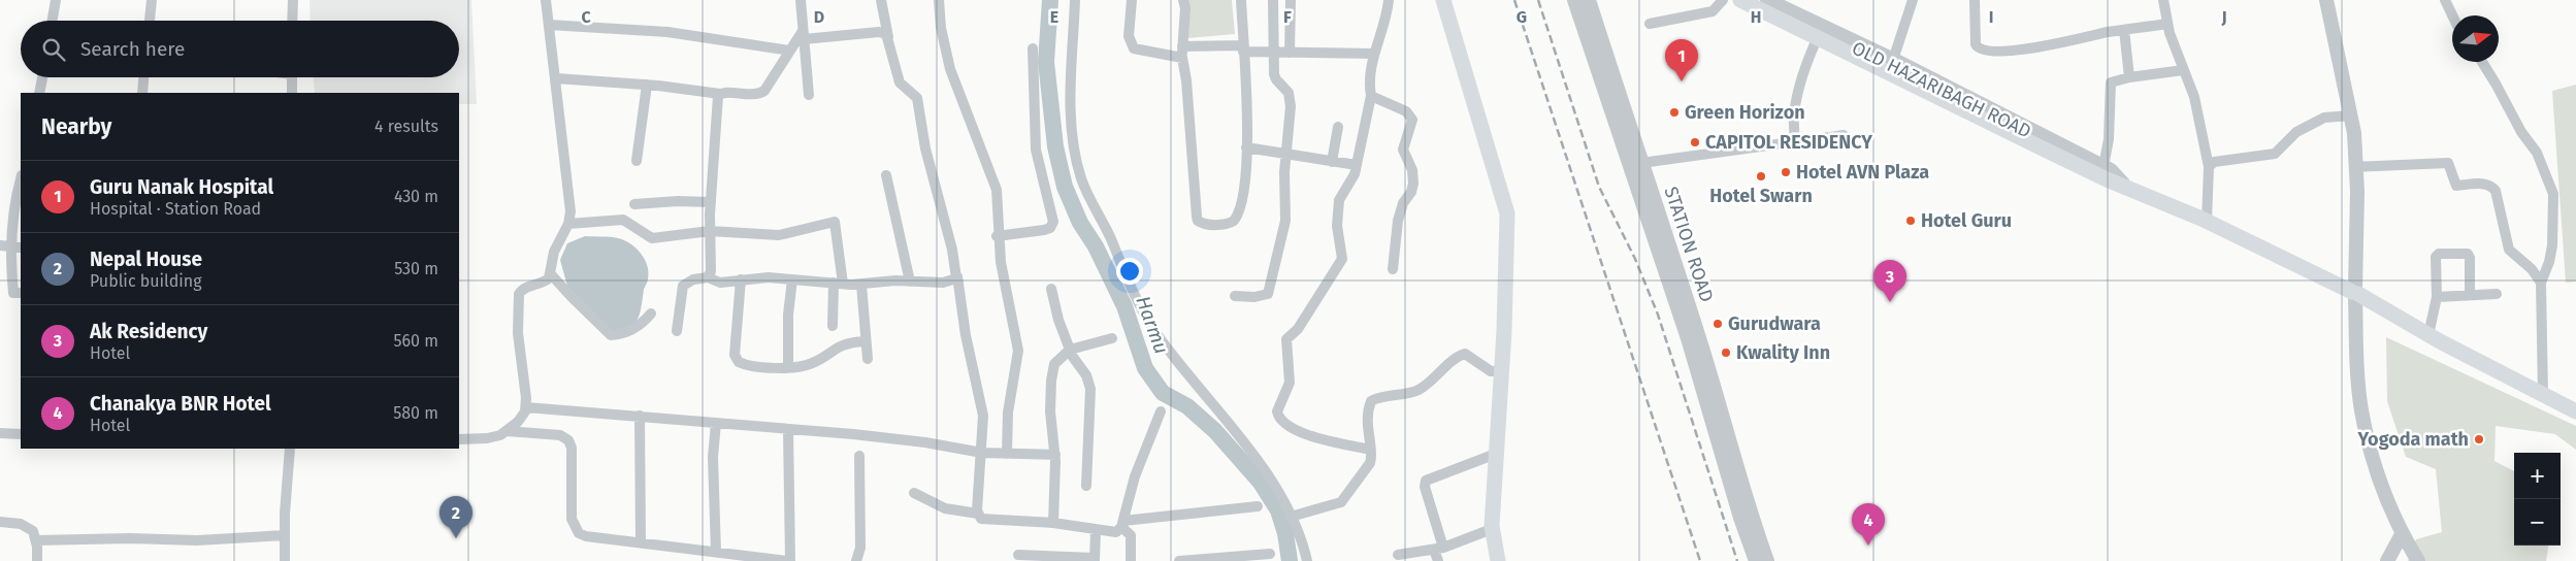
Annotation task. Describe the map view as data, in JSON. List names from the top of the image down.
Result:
{
  "streets": {
    "main road": ["OLD HAZARIBAGH ROAD"],
    "street": ["STATION ROAD"]
  },
  "water": ["Harmu"],
  "places": [
    "Green Horizon",
    "CAPITOL RESIDENCY",
    "Hotel AVN Plaza",
    "Hotel Swarn",
    "Hotel Guru",
    "Gurudwara",
    "Kwality Inn",
    "Yogoda math"
  ],
  "north": "right",
  "page": {
    "search": "Search here",
    "pins": [
      "1",
      "3",
      "2",
      "4"
    ],
    "heading": ["Nearby", "4 results"],
    "list": [
      {
        "mark": "1",
        "name": "Guru Nanak Hospital",
        "note": "Hospital · Station Road",
        "value": "430 m"
      },
      {
        "mark": "2",
        "name": "Nepal House",
        "note": "Public building",
        "value": "530 m"
      },
      {
        "mark": "3",
        "name": "Ak Residency",
        "note": "Hotel",
        "value": "560 m"
      },
      {
        "mark": "4",
        "name": "Chanakya BNR Hotel",
        "note": "Hotel",
        "value": "580 m"
      }
    ],
    "map_buttons": ["+", "−"]
  },
  "grid": {
    "columns": [
      "C",
      "D",
      "E",
      "F",
      "G",
      "H",
      "I",
      "J"
    ]
  }
}
